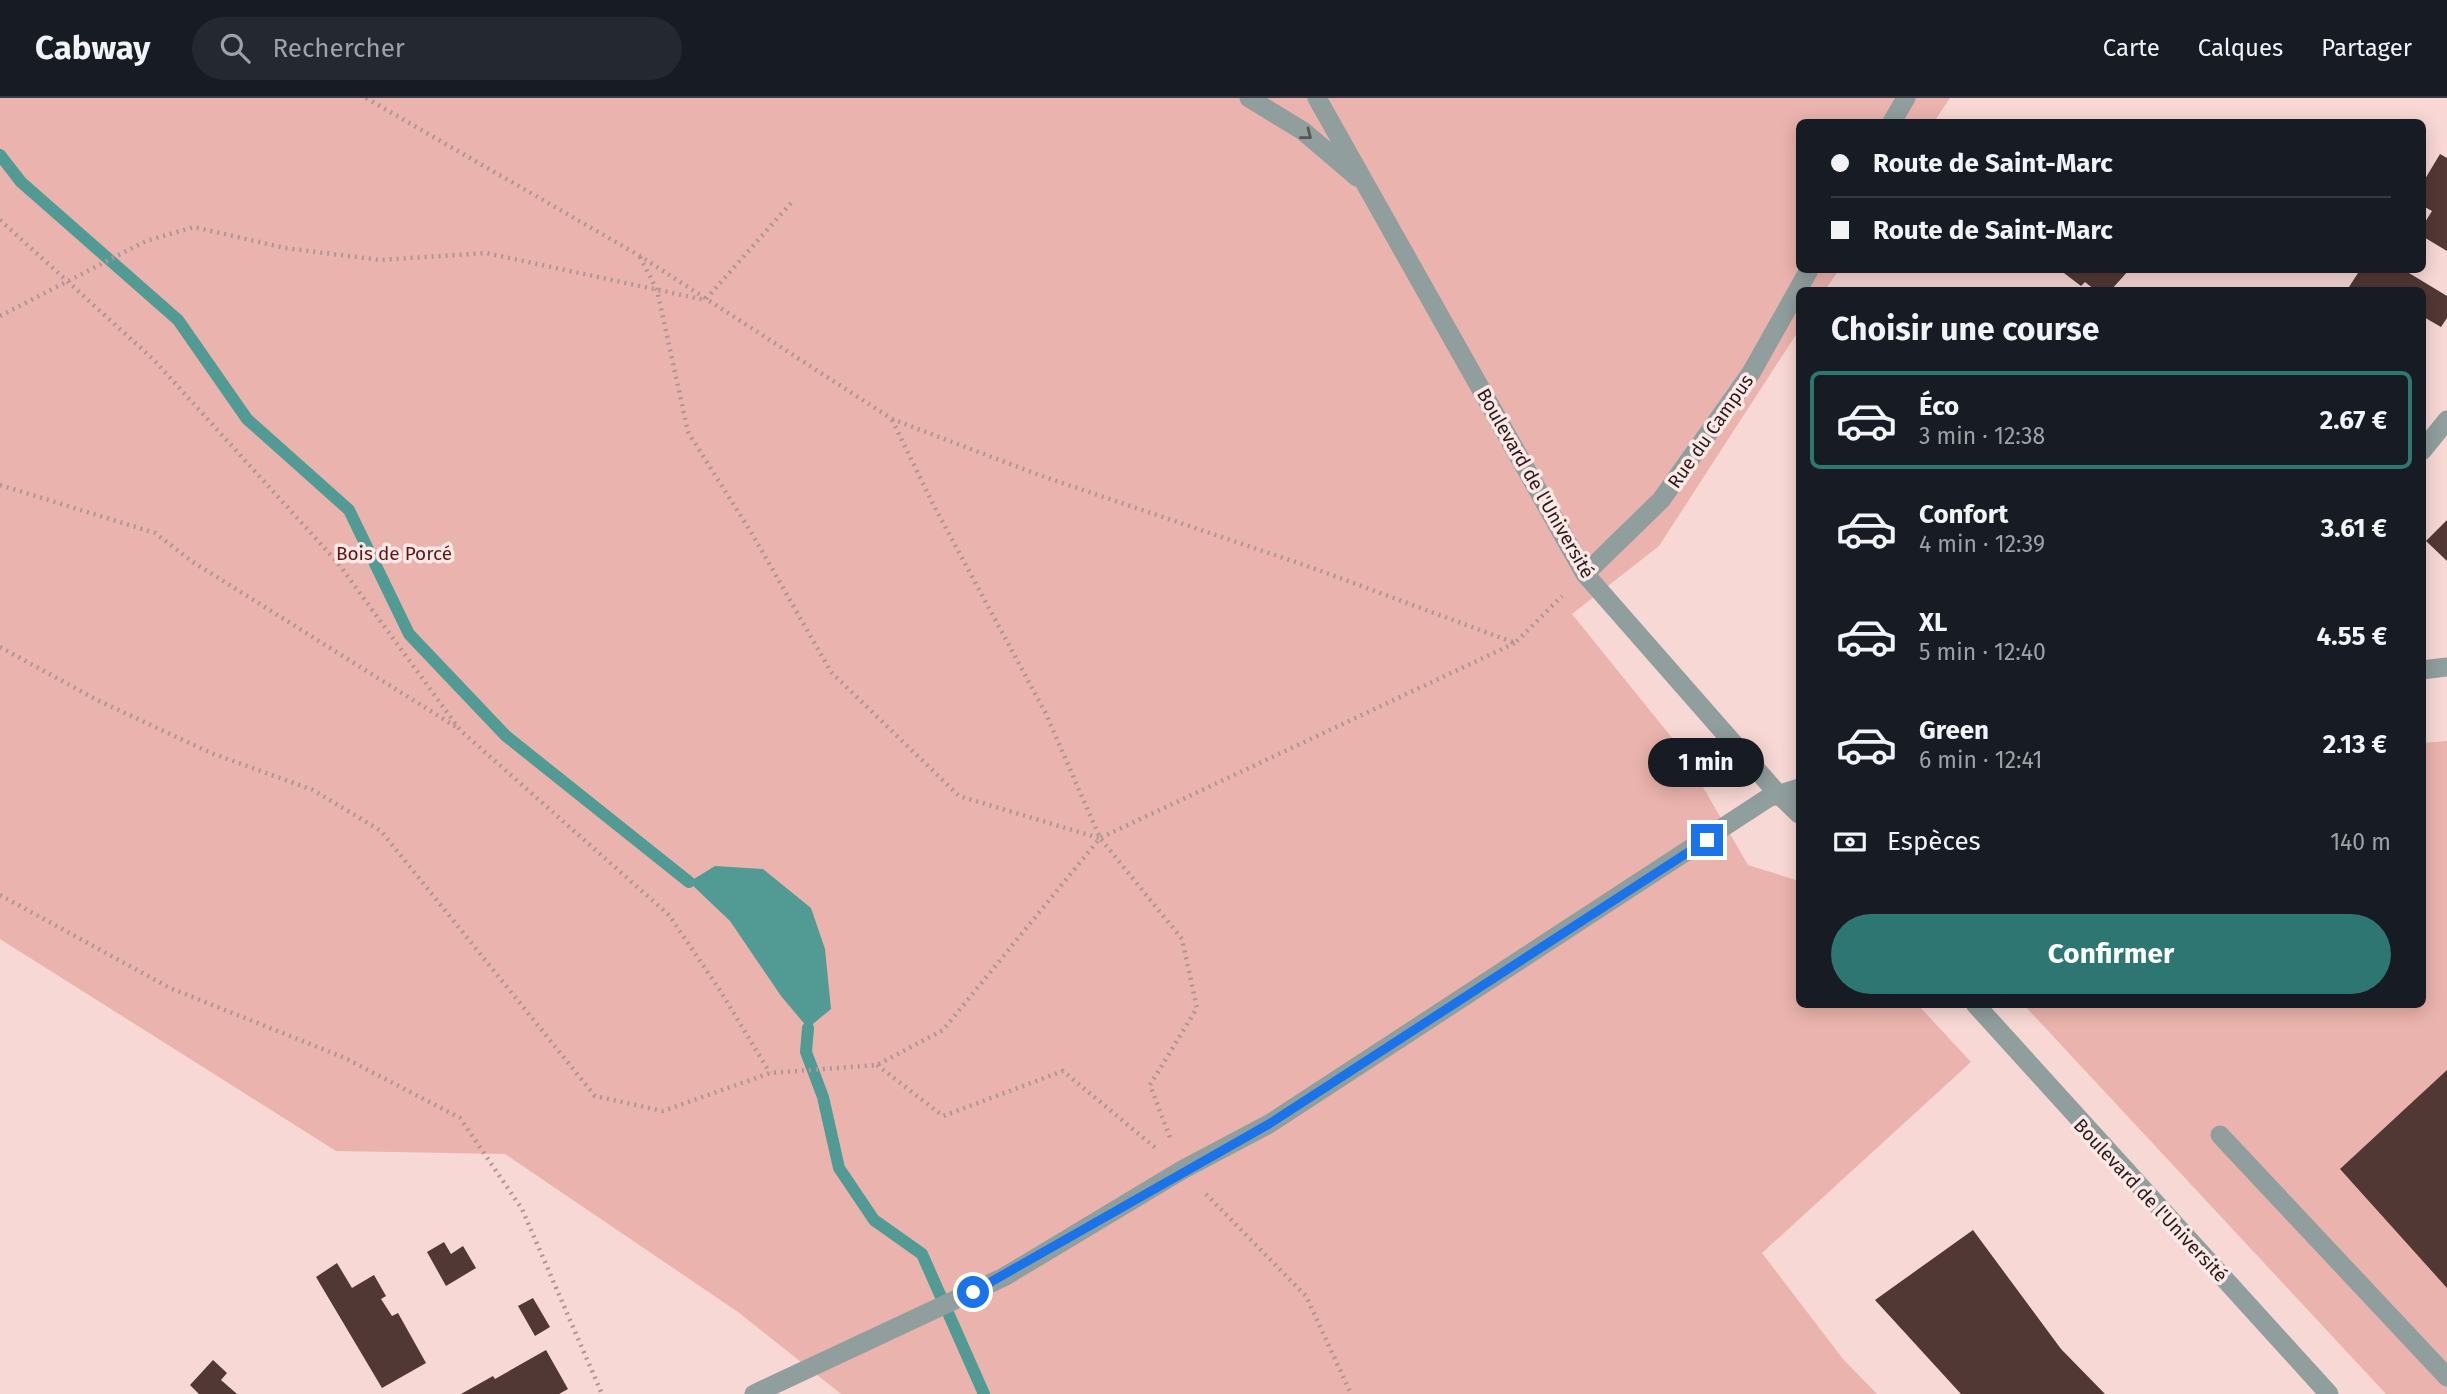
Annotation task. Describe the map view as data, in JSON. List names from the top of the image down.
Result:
{
  "streets": {
    "street": ["Rue du Campus", "Boulevard de l'Université"]
  },
  "crossings": [
    ["Rue du Campus", "Boulevard de l'Université"]
  ],
  "parks": ["Bois de Porcé"],
  "page": {
    "header": "Cabway",
    "search": "Rechercher",
    "nav": ["Carte", "Calques", "Partager"],
    "banner": ["Route de Saint-Marc", "Route de Saint-Marc"],
    "heading": "Choisir une course",
    "list": [
      {
        "name": "Éco",
        "note": "3 min · 12:38",
        "value": "2.67 €"
      },
      {
        "name": "Confort",
        "note": "4 min · 12:39",
        "value": "3.61 €"
      },
      {
        "name": "XL",
        "note": "5 min · 12:40",
        "value": "4.55 €"
      },
      {
        "name": "Green",
        "note": "6 min · 12:41",
        "value": "2.13 €"
      }
    ],
    "bubble": "1 min",
    "pay": ["Espèces", "140 m"],
    "buttons": "Confirmer"
  }
}
